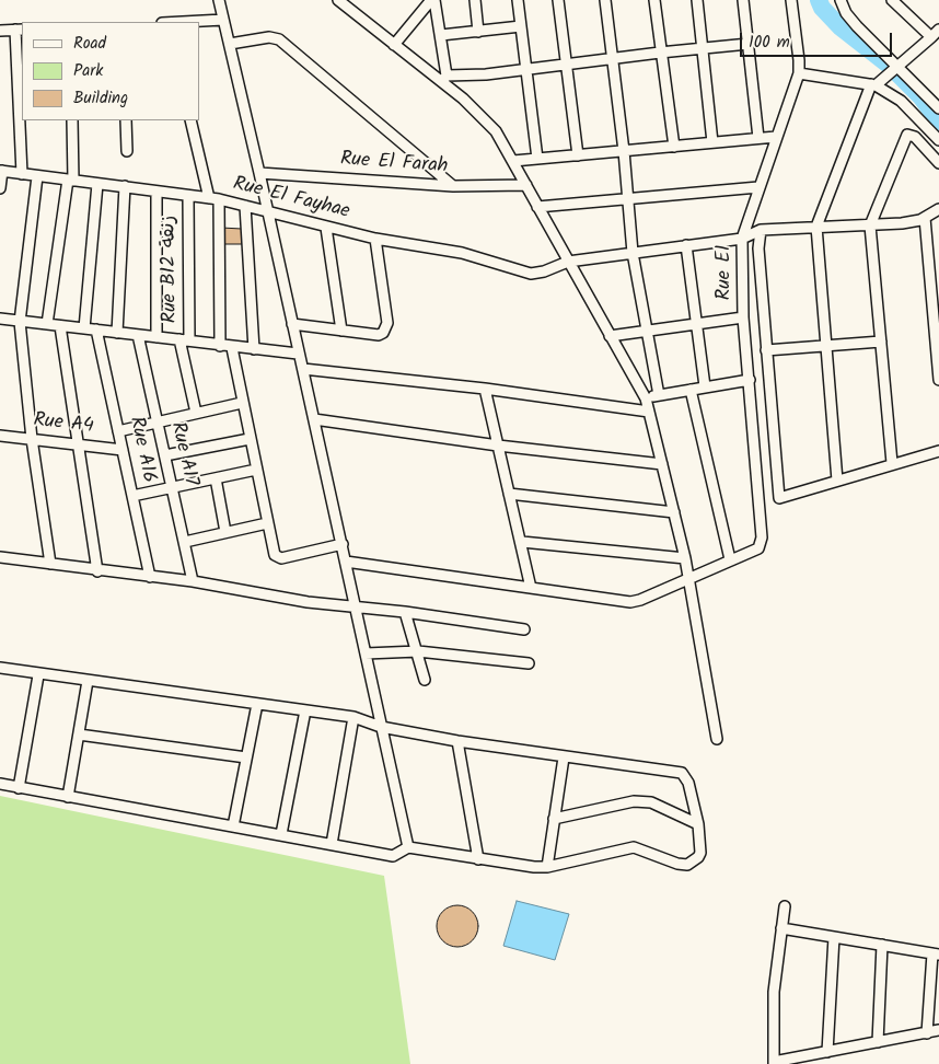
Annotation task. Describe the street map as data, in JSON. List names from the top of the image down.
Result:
{
  "streets": {
    "street": [
      "Rue El Farah",
      "Rue El Fayhae",
      "Rue B12 زنقة",
      "Rue E1",
      "Rue A4",
      "Rue A16",
      "Rue A17"
    ]
  },
  "crossings": [
    ["Rue El Fayhae", "Rue B12 زنقة"],
    ["Rue El Fayhae", "Rue E1"],
    ["Rue A4", "Rue A16"]
  ],
  "legend": ["Road", "Park", "Building"],
  "scale_bar": "100 m"
}
